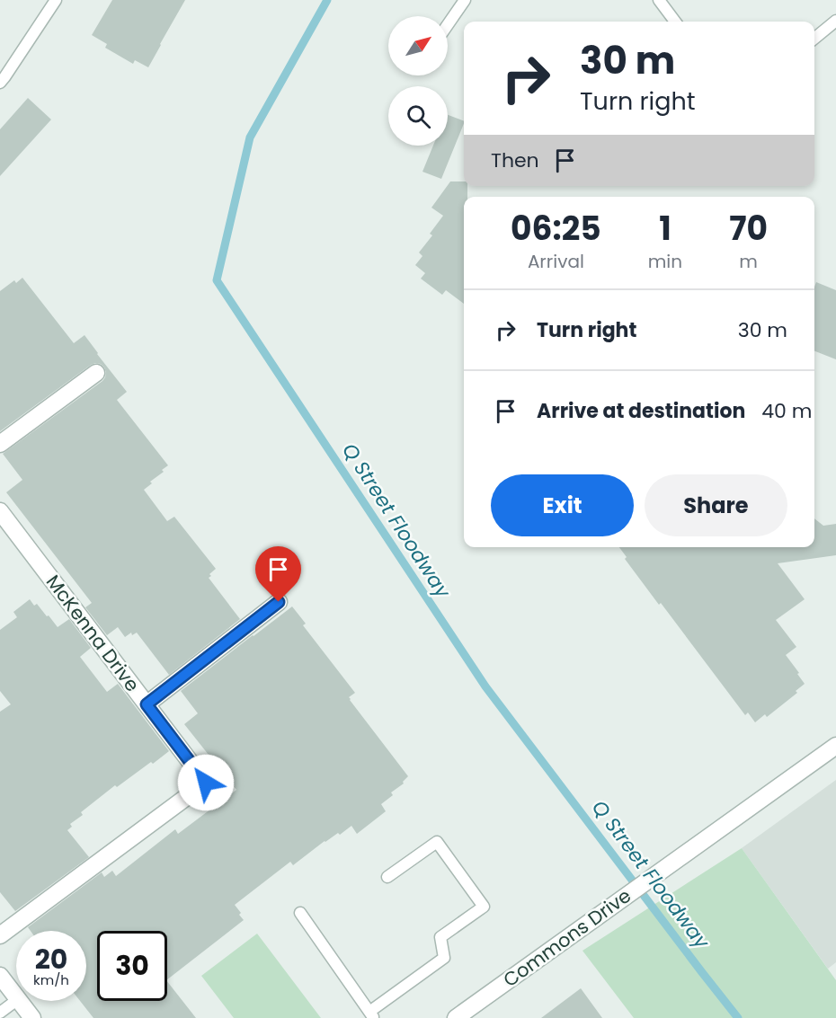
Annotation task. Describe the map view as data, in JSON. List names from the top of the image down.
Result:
{
  "streets": {
    "street": ["McKenna Drive", "Commons Drive"]
  },
  "water": ["Q Street Floodway"],
  "north": "top right",
  "page": {
    "turn": ["30 m", "Turn right"],
    "then": "Then",
    "eta": [
      "06:25",
      "Arrival",
      "1",
      "min",
      "70",
      "m"
    ],
    "list": [
      {
        "name": "Turn right",
        "value": "30 m"
      },
      {
        "name": "Arrive at destination",
        "value": "40 m"
      }
    ],
    "buttons": ["Exit", "Share"],
    "speed": "20 km/h",
    "limit": "30"
  }
}
